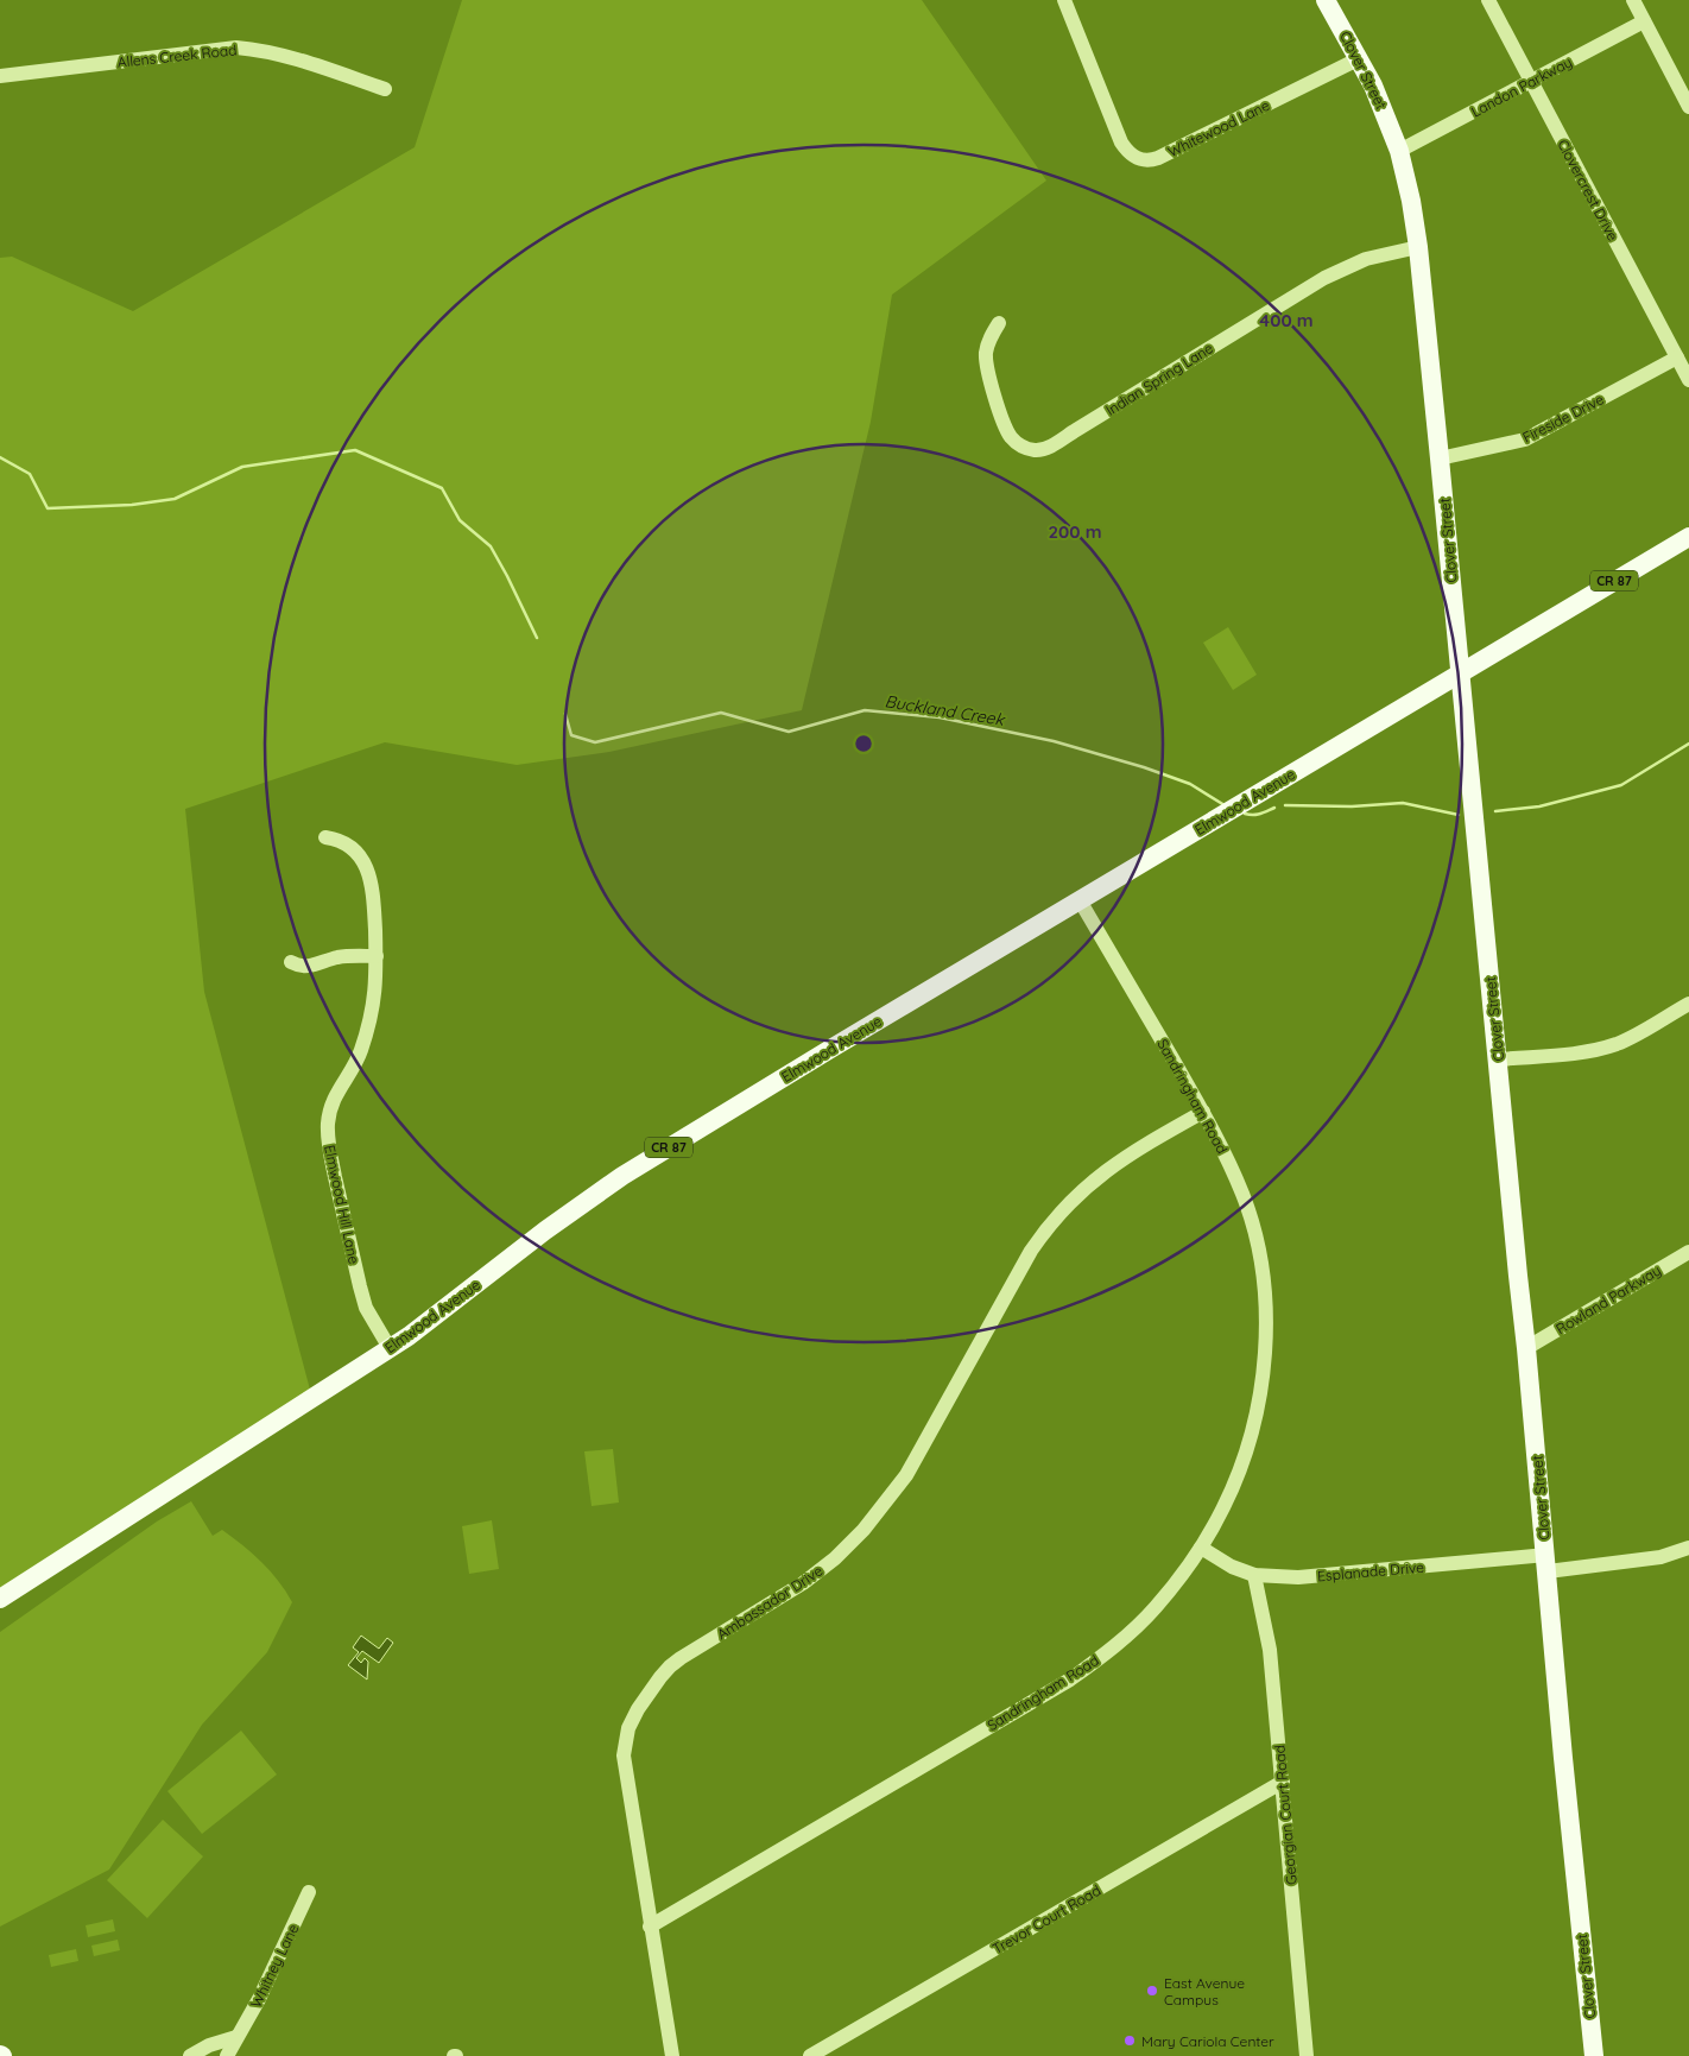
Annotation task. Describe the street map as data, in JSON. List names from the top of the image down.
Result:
{
  "streets": {
    "main road": ["Clover Street", "CR 87", "Elmwood Avenue"],
    "street": [
      "Allens Creek Road",
      "Landon Parkway",
      "Whitewood Lane",
      "Clovercrest Drive",
      "Indian Spring Lane",
      "Fireside Drive",
      "Sandringham Road",
      "Elmwood Hill Lane",
      "Rowland Parkway",
      "Esplanade Drive",
      "Ambassador Drive",
      "Georgian Court Road",
      "Trevor Court Road",
      "Whitney Lane"
    ]
  },
  "crossings": [
    ["Clover Street", "Landon Parkway"],
    ["Clover Street", "Whitewood Lane"],
    ["Clover Street", "Indian Spring Lane"],
    ["Clover Street", "Fireside Drive"],
    ["Clover Street", "Elmwood Avenue"],
    ["Clover Street", "Rowland Parkway"],
    ["Clover Street", "Esplanade Drive"],
    ["Landon Parkway", "Clovercrest Drive"],
    ["Clovercrest Drive", "Fireside Drive"],
    ["Elmwood Avenue", "Sandringham Road"],
    ["Elmwood Avenue", "Elmwood Hill Lane"],
    ["Sandringham Road", "Esplanade Drive"],
    ["Sandringham Road", "Ambassador Drive"],
    ["Esplanade Drive", "Georgian Court Road"],
    ["Georgian Court Road", "Trevor Court Road"]
  ],
  "water": ["Buckland Creek"],
  "places": ["East Avenue Campus", "Mary Cariola Center"],
  "rings": ["400 m", "200 m"]
}
